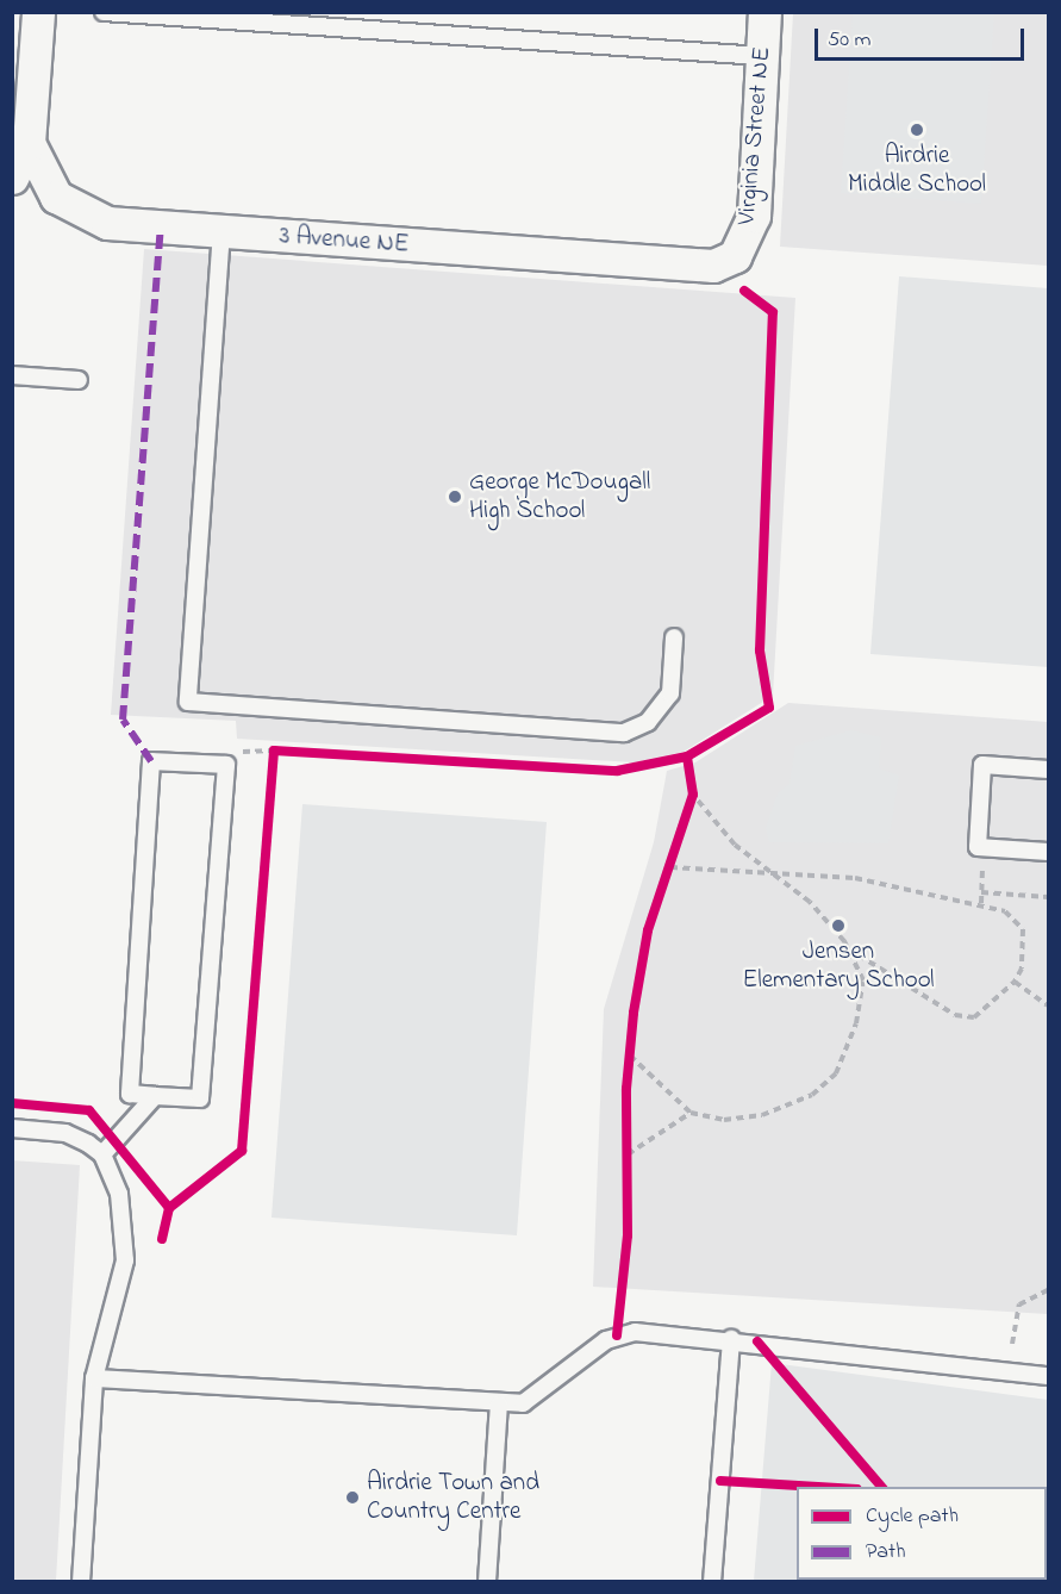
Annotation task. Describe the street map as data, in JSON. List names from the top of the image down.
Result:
{
  "streets": {
    "street": ["Virginia Street NE", "3 Avenue NE"]
  },
  "crossings": [
    ["Virginia Street NE", "3 Avenue NE"]
  ],
  "places": [
    "Airdrie Middle School",
    "George McDougall High School",
    "Jensen Elementary School",
    "Airdrie Town and Country Centre"
  ],
  "legend": ["Cycle path", "Path"],
  "scale_bar": "50 m"
}
